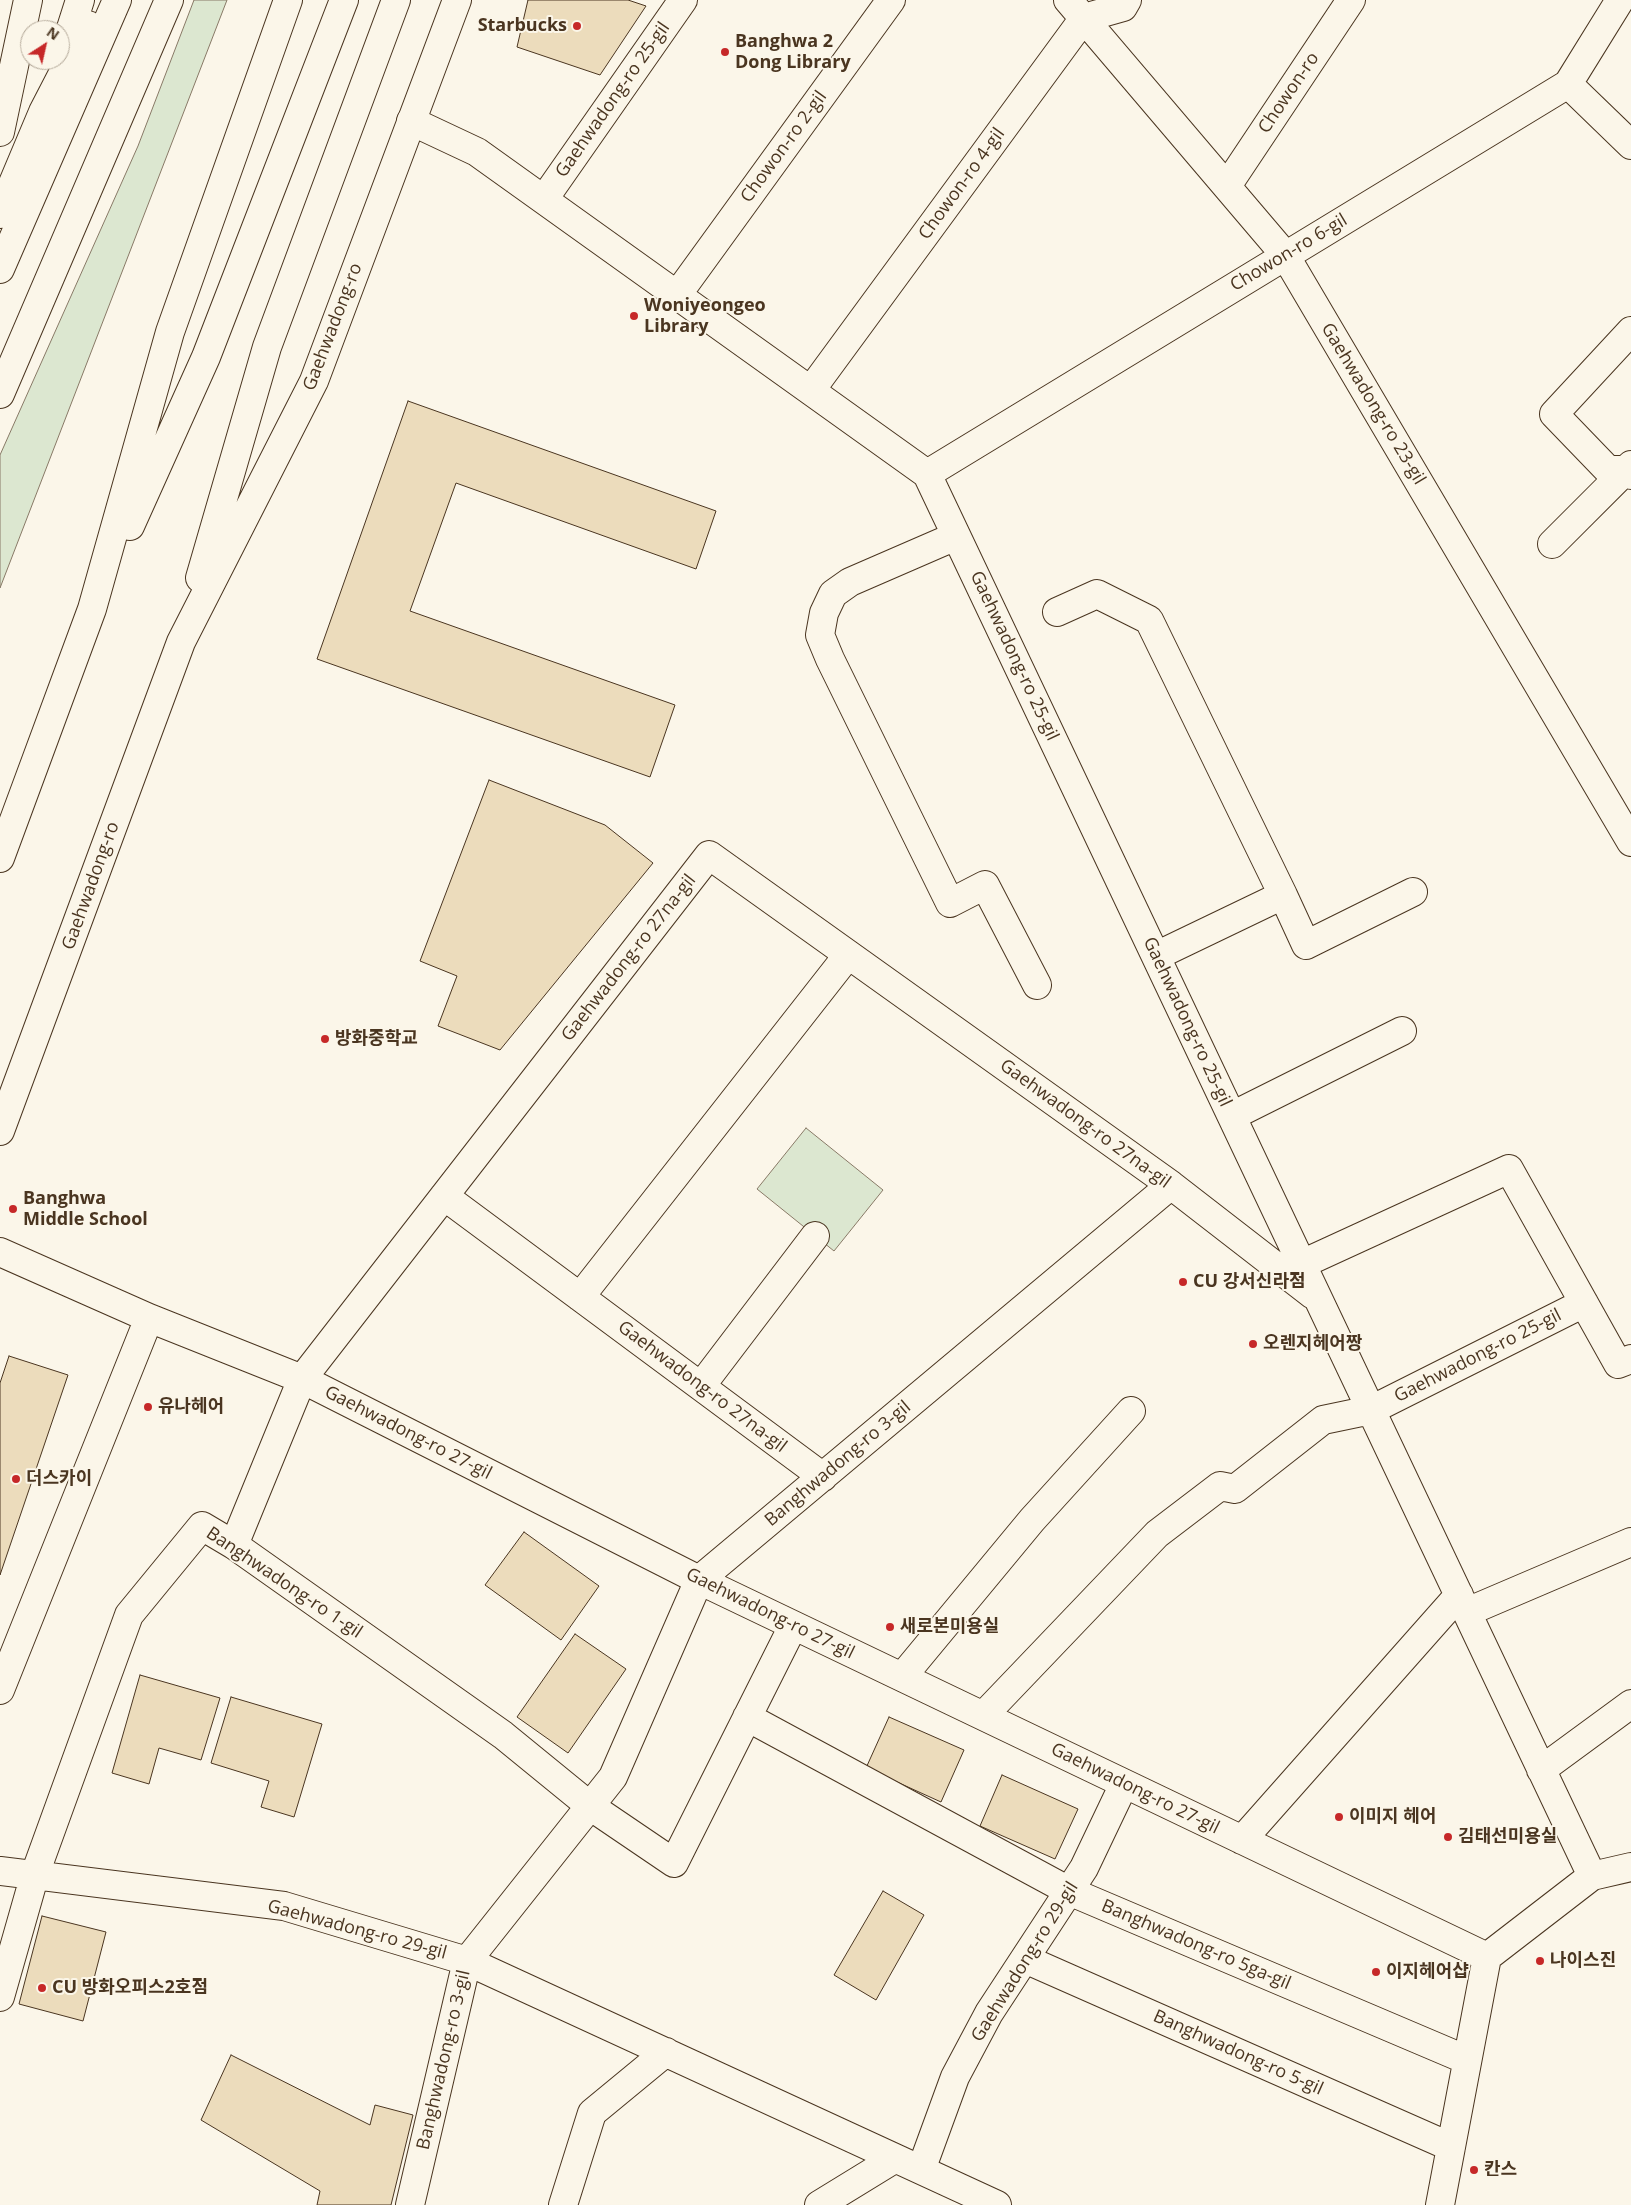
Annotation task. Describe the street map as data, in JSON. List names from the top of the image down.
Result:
{
  "streets": {
    "street": [
      "Chowon-ro",
      "Gaehwadong-ro 25-gil",
      "Chowon-ro 2-gil",
      "Chowon-ro 4-gil",
      "Chowon-ro 6-gil",
      "Gaehwadong-ro",
      "Gaehwadong-ro 23-gil",
      "Gaehwadong-ro 27na-gil",
      "Gaehwadong-ro 27-gil",
      "Banghwadong-ro 3-gil",
      "Banghwadong-ro 1-gil",
      "Gaehwadong-ro 29-gil",
      "Banghwadong-ro 5ga-gil",
      "Banghwadong-ro 5-gil"
    ]
  },
  "crossings": [
    ["Chowon-ro", "Gaehwadong-ro 23-gil"],
    ["Gaehwadong-ro 25-gil", "Chowon-ro 2-gil"],
    ["Gaehwadong-ro 25-gil", "Chowon-ro 4-gil"],
    ["Gaehwadong-ro 25-gil", "Chowon-ro 6-gil"],
    ["Gaehwadong-ro 25-gil", "Gaehwadong-ro"],
    ["Gaehwadong-ro 25-gil", "Gaehwadong-ro 27na-gil"],
    ["Chowon-ro 4-gil", "Gaehwadong-ro 23-gil"],
    ["Chowon-ro 6-gil", "Gaehwadong-ro 23-gil"],
    ["Gaehwadong-ro 27na-gil", "Gaehwadong-ro 27-gil"],
    ["Gaehwadong-ro 27na-gil", "Banghwadong-ro 3-gil"],
    ["Gaehwadong-ro 27-gil", "Banghwadong-ro 3-gil"],
    ["Gaehwadong-ro 27-gil", "Banghwadong-ro 1-gil"],
    ["Gaehwadong-ro 27-gil", "Gaehwadong-ro 29-gil"],
    ["Banghwadong-ro 3-gil", "Banghwadong-ro 1-gil"],
    ["Banghwadong-ro 3-gil", "Gaehwadong-ro 29-gil"],
    ["Banghwadong-ro 1-gil", "Gaehwadong-ro 29-gil"],
    ["Gaehwadong-ro 29-gil", "Banghwadong-ro 5ga-gil"],
    ["Gaehwadong-ro 29-gil", "Banghwadong-ro 5-gil"]
  ],
  "places": [
    "Starbucks",
    "Banghwa 2 Dong Library",
    "Woniyeongeo Library",
    "방화중학교",
    "Banghwa Middle School",
    "CU 강서신라점",
    "오렌지헤어짱",
    "유나헤어",
    "더스카이",
    "새로본미용실",
    "이미지 헤어",
    "김태선미용실",
    "나이스진",
    "이지헤어샵",
    "CU 방화오피스2호점",
    "칸스"
  ],
  "north": "top right"
}
